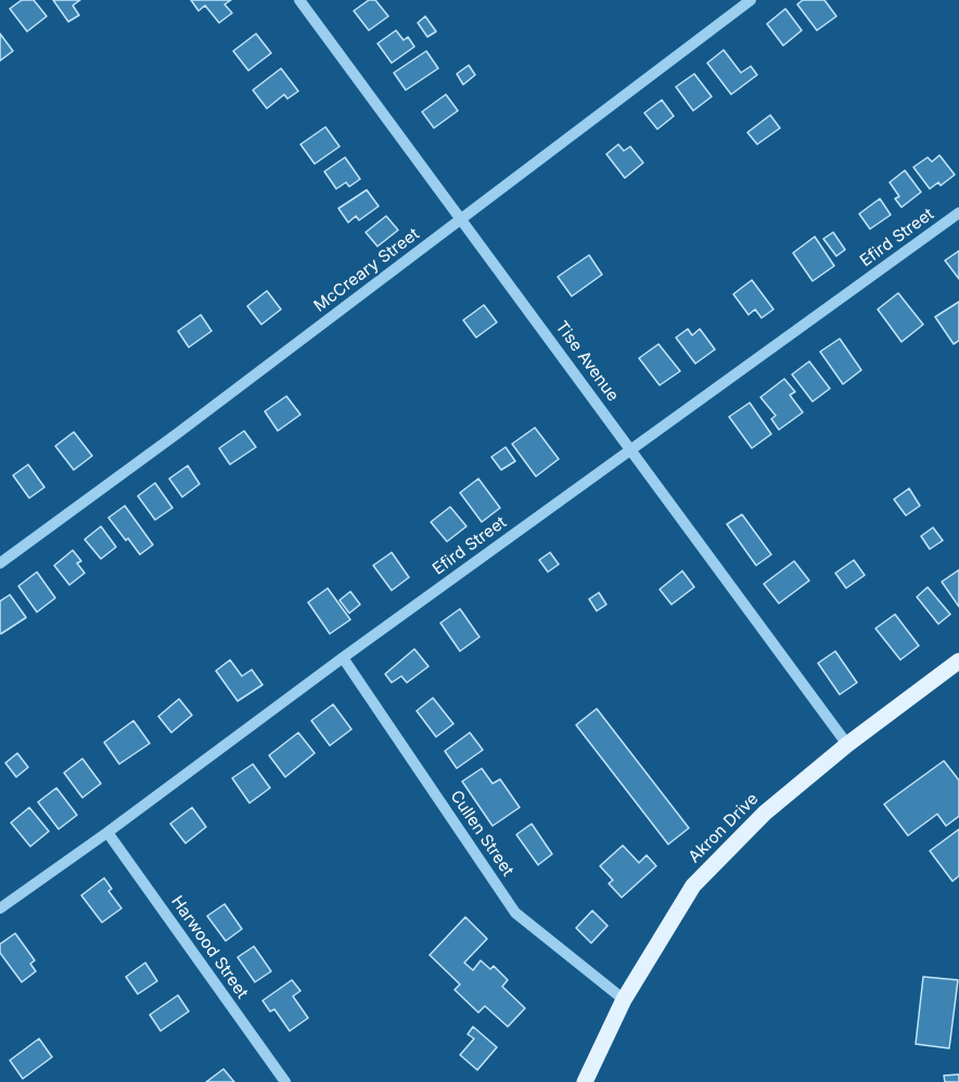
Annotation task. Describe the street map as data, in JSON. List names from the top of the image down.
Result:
{
  "streets": {
    "main road": ["Akron Drive"],
    "street": [
      "Efird Street",
      "McCreary Street",
      "Tise Avenue",
      "Cullen Street",
      "Harwood Street"
    ]
  },
  "crossings": [
    ["Efird Street", "Tise Avenue"],
    ["Efird Street", "Cullen Street"],
    ["Efird Street", "Harwood Street"],
    ["McCreary Street", "Tise Avenue"],
    ["Tise Avenue", "Akron Drive"],
    ["Akron Drive", "Cullen Street"]
  ]
}
